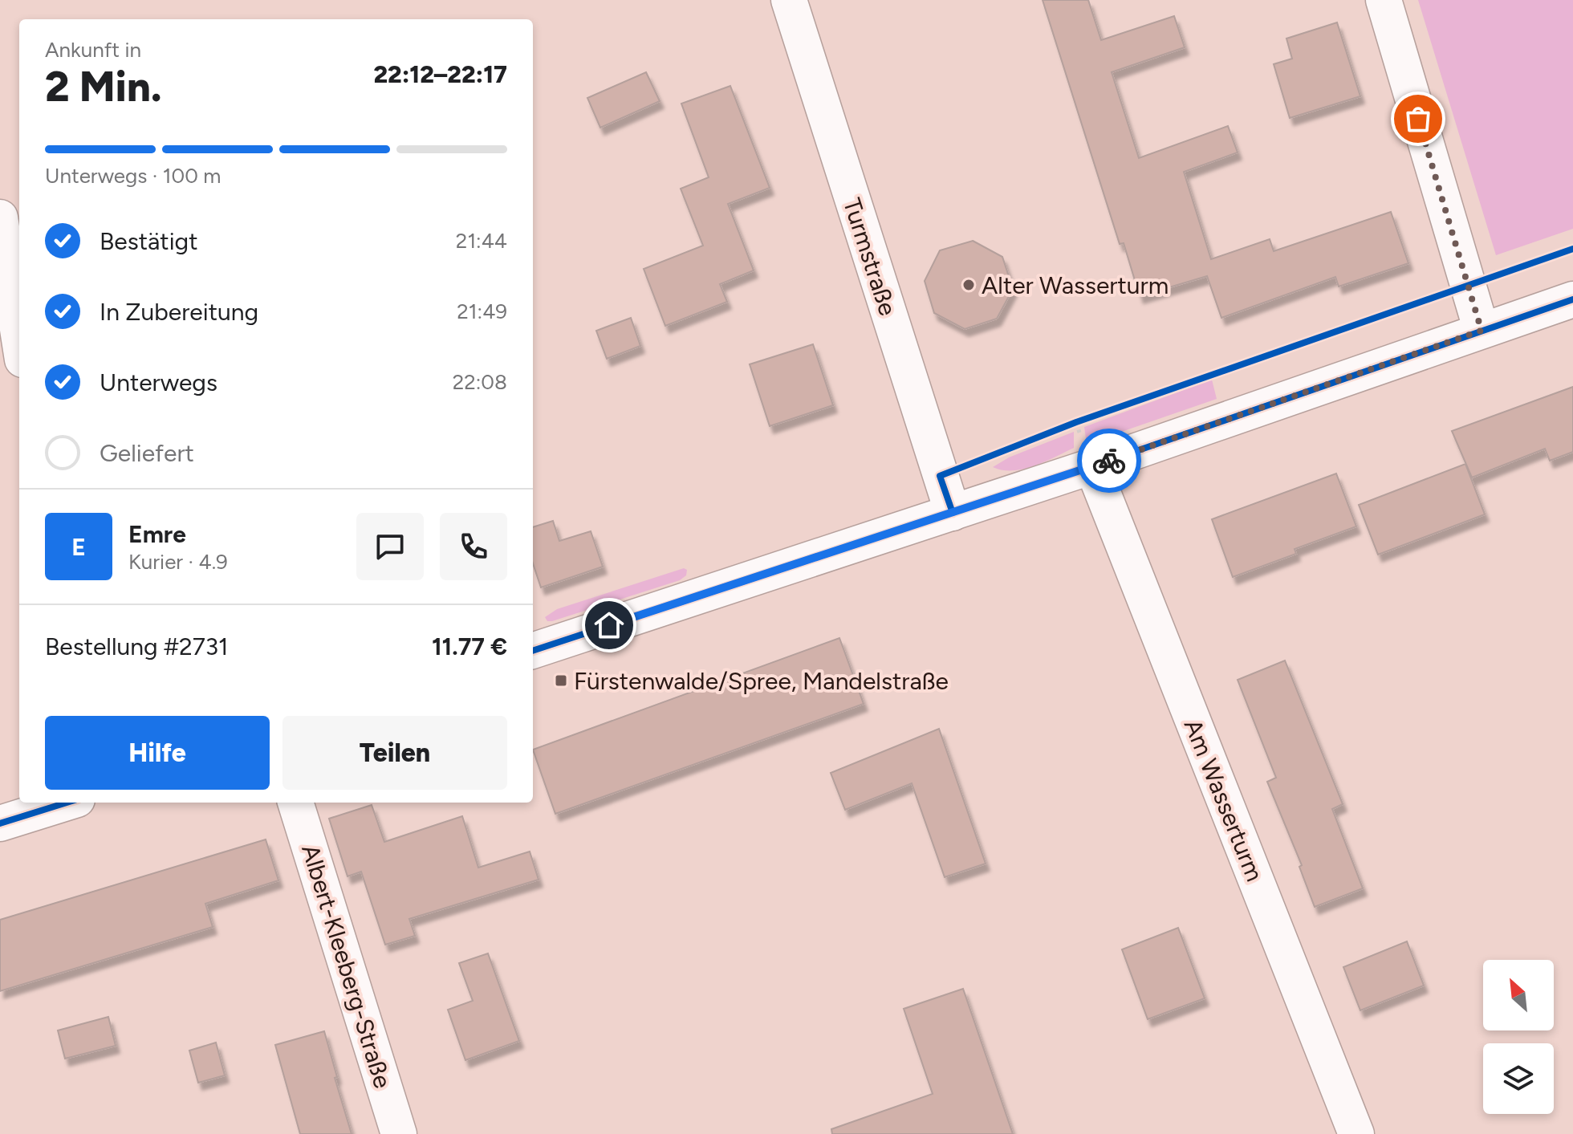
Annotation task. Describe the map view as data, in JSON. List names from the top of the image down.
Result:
{
  "streets": {
    "street": ["Turmstraße", "Am Wasserturm", "Albert-Kleeberg-Straße"]
  },
  "places": {
    "other": ["Alter Wasserturm"],
    "transit": ["Fürstenwalde/Spree, Mandelstraße"]
  },
  "north": "top left",
  "page": {
    "heading": ["2 Min.", "Ankunft in", "22:12–22:17"],
    "panel": [
      "Emre",
      "Kurier · 4.9",
      "Bestellung #2731",
      "11.77 €"
    ],
    "bar": "Unterwegs · 100 m",
    "list": [
      ["Bestätigt", "21:44"],
      ["In Zubereitung", "21:49"],
      ["Unterwegs", "22:08"],
      "Geliefert"
    ],
    "round": "E",
    "buttons": ["Hilfe", "Teilen"]
  }
}
